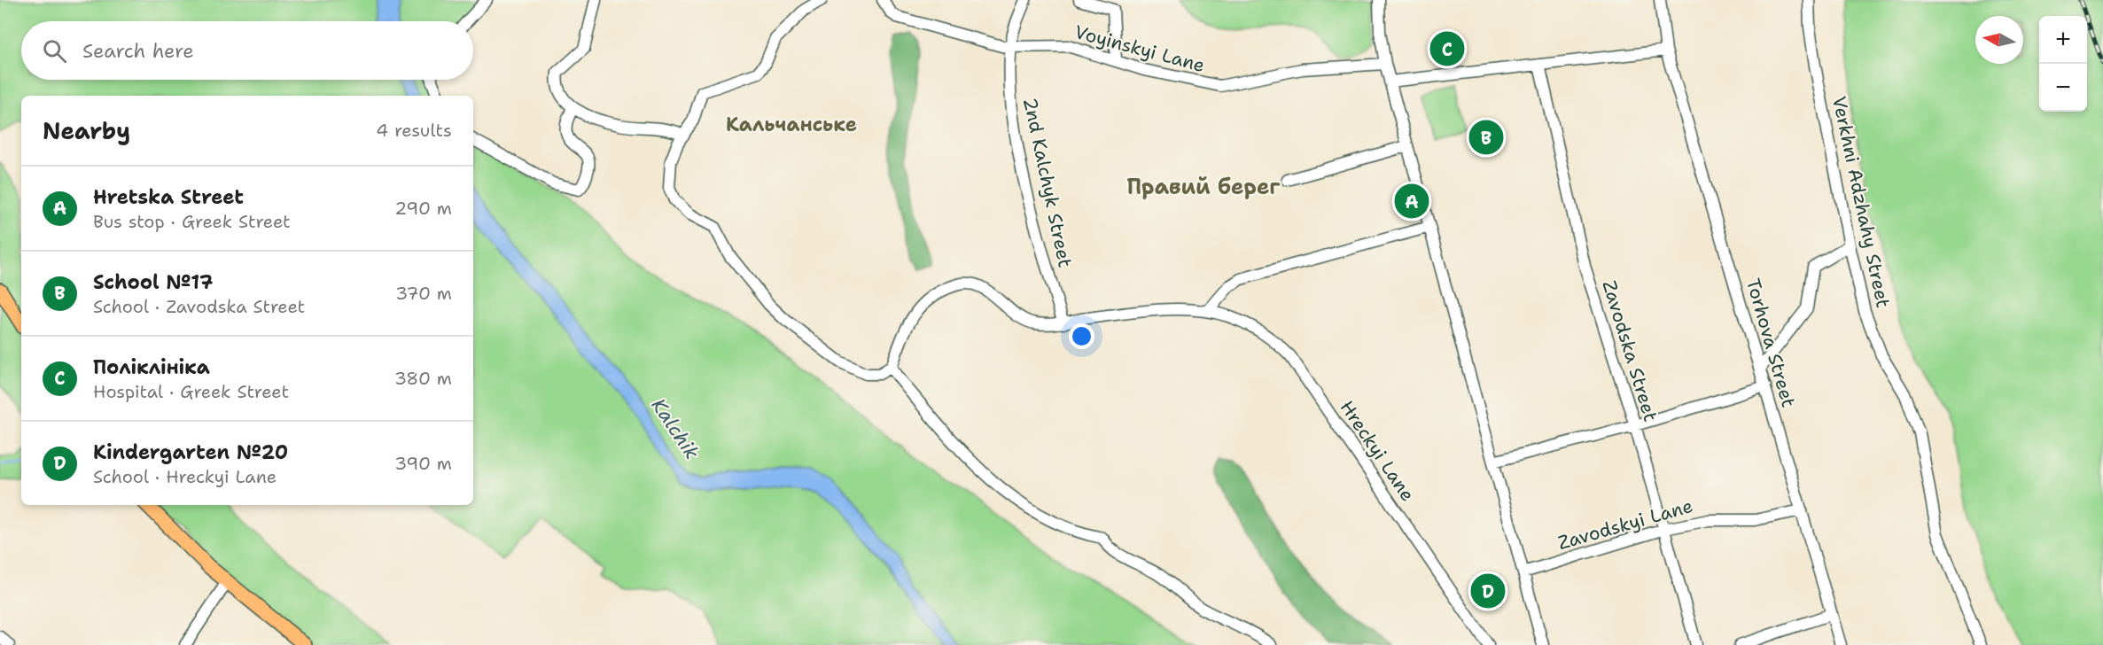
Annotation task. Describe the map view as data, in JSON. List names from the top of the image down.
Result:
{
  "streets": {
    "street": [
      "Voyinskyi Lane",
      "2nd Kalchyk Street",
      "Verkhni Adzhahy Street",
      "Torhova Street",
      "Zavodska Street",
      "Hreckyi Lane",
      "Zavodskyi Lane"
    ]
  },
  "crossings": [
    ["Voyinskyi Lane", "2nd Kalchyk Street"],
    ["2nd Kalchyk Street", "Hreckyi Lane"],
    ["Torhova Street", "Zavodskyi Lane"],
    ["Zavodska Street", "Zavodskyi Lane"]
  ],
  "districts": ["Кальчанське", "Правий берег"],
  "water": ["Kalchik"],
  "north": "left",
  "page": {
    "map_buttons": ["+", "−"],
    "search": "Search here",
    "pins": [
      "C",
      "B",
      "A",
      "D"
    ],
    "heading": ["Nearby", "4 results"],
    "list": [
      {
        "mark": "A",
        "name": "Hretska Street",
        "note": "Bus stop · Greek Street",
        "value": "290 m"
      },
      {
        "mark": "B",
        "name": "School №17",
        "note": "School · Zavodska Street",
        "value": "370 m"
      },
      {
        "mark": "C",
        "name": "Поліклініка",
        "note": "Hospital · Greek Street",
        "value": "380 m"
      },
      {
        "mark": "D",
        "name": "Kindergarten №20",
        "note": "School · Hreckyi Lane",
        "value": "390 m"
      }
    ]
  }
}
